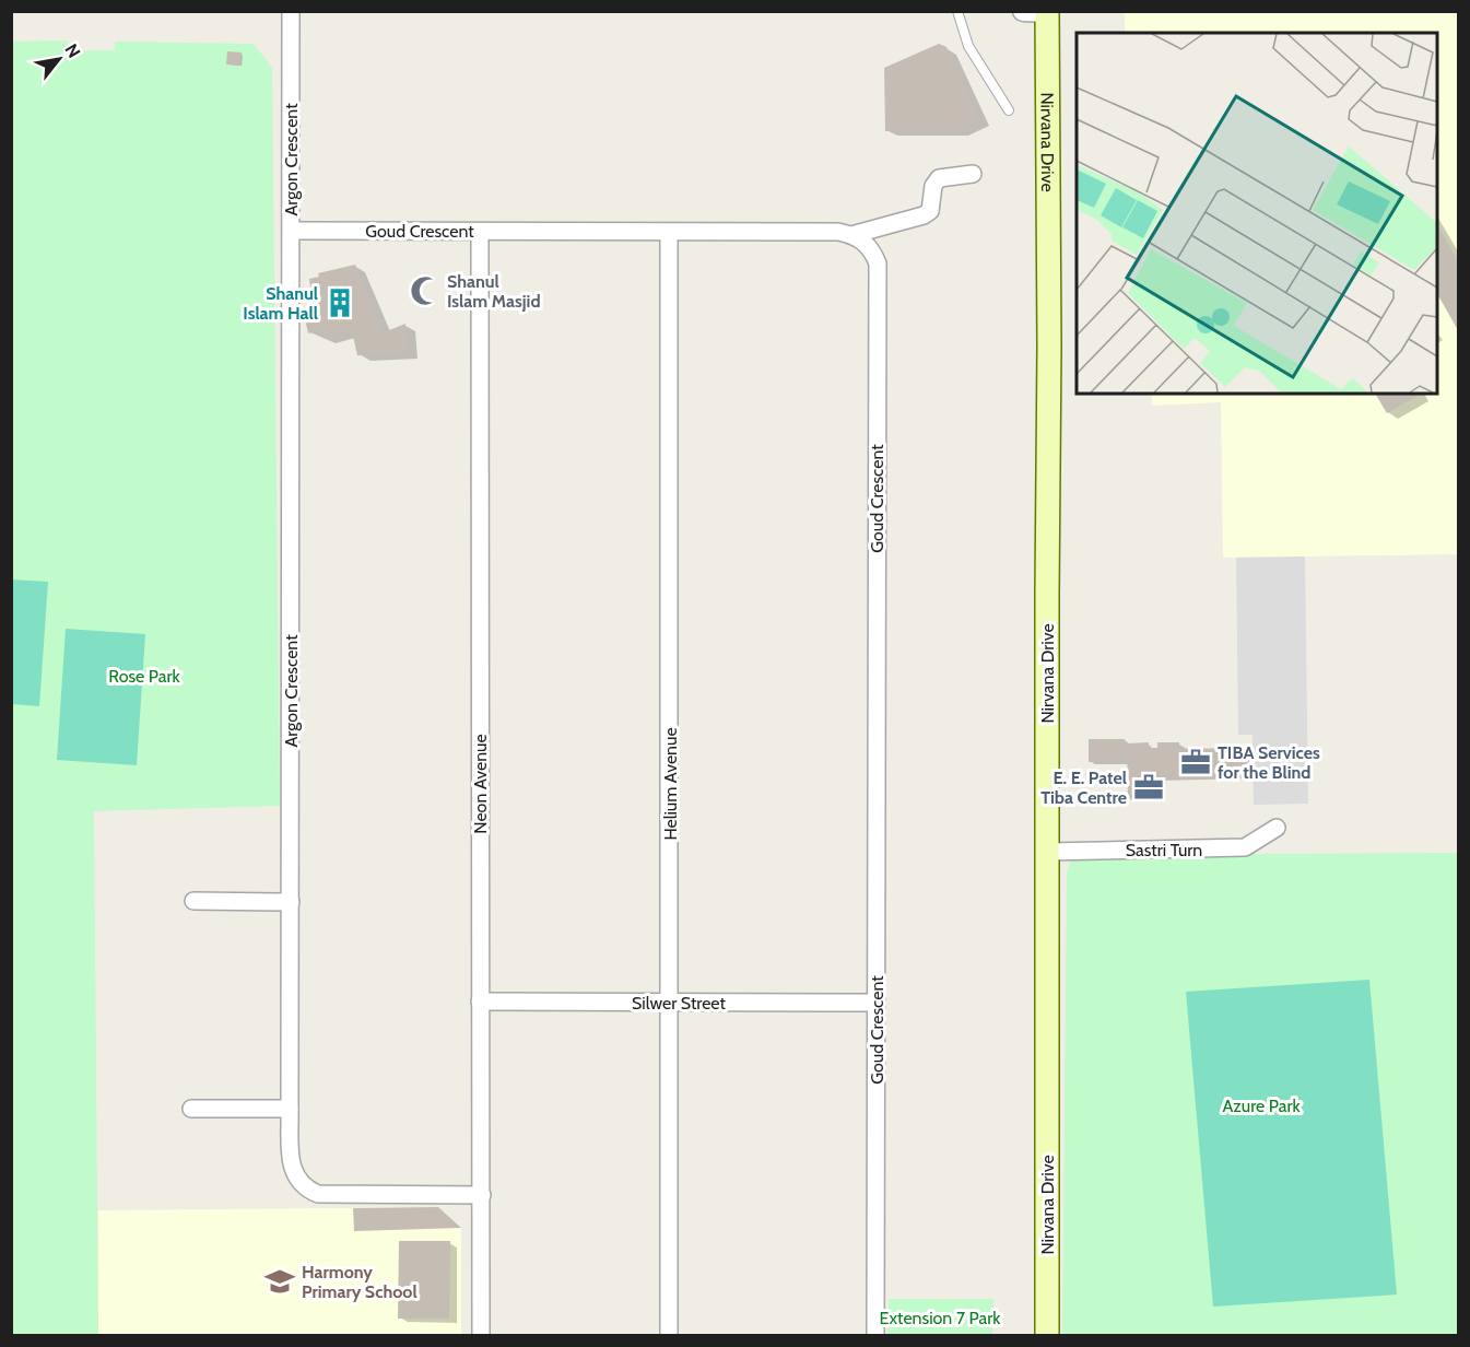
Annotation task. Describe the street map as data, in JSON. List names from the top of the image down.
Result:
{
  "streets": {
    "main road": ["Nirvana Drive"],
    "street": [
      "Argon Crescent",
      "Goud Crescent",
      "Neon Avenue",
      "Helium Avenue",
      "Sastri Turn",
      "Silwer Street"
    ]
  },
  "crossings": [
    ["Nirvana Drive", "Sastri Turn"],
    ["Argon Crescent", "Goud Crescent"],
    ["Argon Crescent", "Neon Avenue"],
    ["Goud Crescent", "Neon Avenue"],
    ["Goud Crescent", "Helium Avenue"],
    ["Goud Crescent", "Silwer Street"],
    ["Neon Avenue", "Silwer Street"],
    ["Helium Avenue", "Silwer Street"]
  ],
  "parks": ["Rose Park", "Azure Park", "Extension 7 Park"],
  "places": {
    "mosque": ["Shanul Islam Masjid"],
    "building": ["Shanul Islam Hall"],
    "office": ["TIBA Services for the Blind", "E. E. Patel Tiba Centre"],
    "school or university": ["Harmony Primary School"]
  },
  "north": "top right"
}
